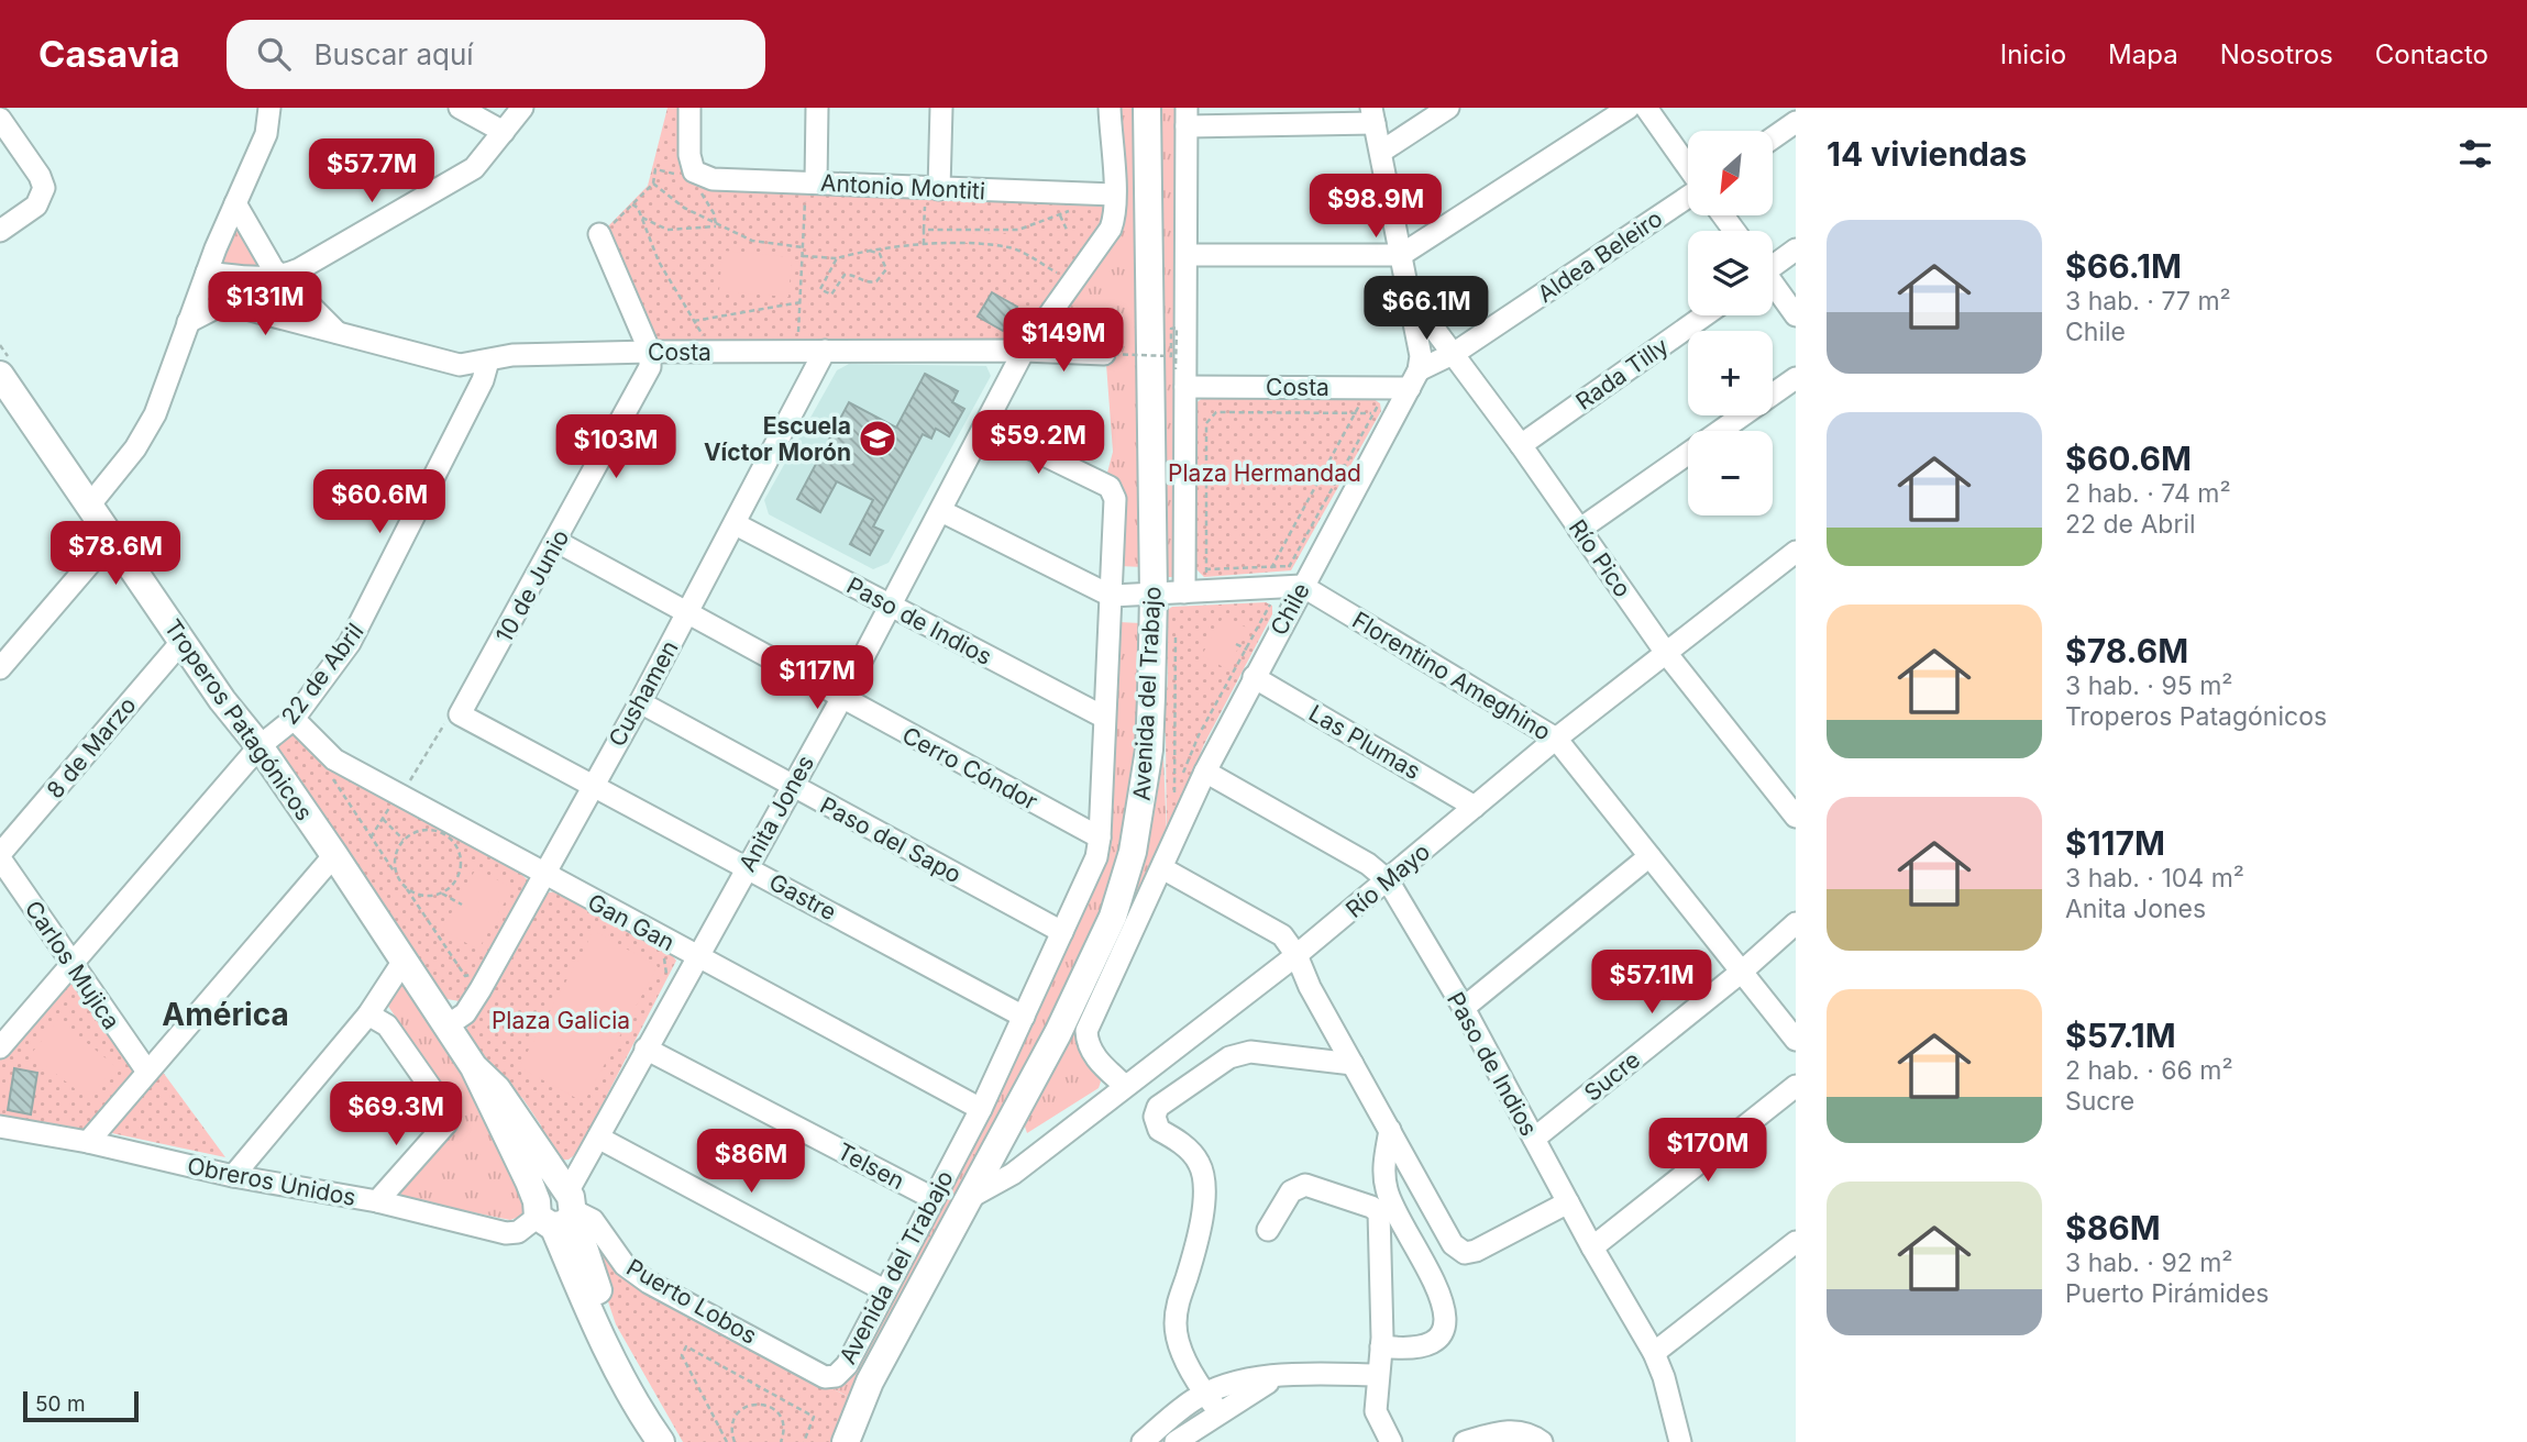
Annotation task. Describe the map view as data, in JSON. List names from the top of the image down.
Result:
{
  "streets": {
    "main road": ["Avenida del Trabajo", "Troperos Patagónicos"],
    "street": [
      "Antonio Montiti",
      "Aldea Beleiro",
      "Costa",
      "Rada Tilly",
      "Río Pico",
      "10 de Junio",
      "Chile",
      "Paso de Indios",
      "22 de Abril",
      "Florentino Ameghino",
      "Cushamen",
      "Las Plumas",
      "8 de Marzo",
      "Cerro Cóndor",
      "Anita Jones",
      "Paso del Sapo",
      "Río Mayo",
      "Gastre",
      "Gan Gan",
      "Carlos Mujica",
      "Sucre",
      "Telsen",
      "Obreros Unidos",
      "Puerto Lobos"
    ]
  },
  "crossings": [
    ["Aldea Beleiro", "Costa"],
    ["Aldea Beleiro", "Río Pico"],
    ["Aldea Beleiro", "Chile"],
    ["Costa", "10 de Junio"],
    ["Costa", "Chile"],
    ["Costa", "22 de Abril"],
    ["Costa", "Cushamen"],
    ["Costa", "Avenida del Trabajo"],
    ["Costa", "Anita Jones"],
    ["Rada Tilly", "Río Pico"],
    ["Río Pico", "Río Mayo"],
    ["10 de Junio", "Cerro Cóndor"],
    ["10 de Junio", "Gastre"],
    ["Chile", "Paso de Indios"],
    ["Chile", "Florentino Ameghino"],
    ["Chile", "Las Plumas"],
    ["Chile", "Río Mayo"],
    ["Paso de Indios", "Cushamen"],
    ["Paso de Indios", "Avenida del Trabajo"],
    ["Paso de Indios", "Anita Jones"],
    ["Paso de Indios", "Río Mayo"],
    ["Paso de Indios", "Sucre"],
    ["22 de Abril", "Troperos Patagónicos"],
    ["22 de Abril", "Gan Gan"],
    ["22 de Abril", "Carlos Mujica"],
    ["Florentino Ameghino", "Río Mayo"],
    ["Florentino Ameghino", "Sucre"],
    ["Cushamen", "Troperos Patagónicos"],
    ["Cushamen", "Cerro Cóndor"],
    ["Cushamen", "Paso del Sapo"],
    ["Cushamen", "Gastre"],
    ["Cushamen", "Gan Gan"],
    ["Avenida del Trabajo", "Cerro Cóndor"],
    ["Avenida del Trabajo", "Anita Jones"],
    ["Avenida del Trabajo", "Paso del Sapo"],
    ["Avenida del Trabajo", "Río Mayo"],
    ["Avenida del Trabajo", "Gastre"],
    ["Avenida del Trabajo", "Gan Gan"],
    ["Avenida del Trabajo", "Telsen"],
    ["Avenida del Trabajo", "Puerto Lobos"],
    ["Troperos Patagónicos", "8 de Marzo"],
    ["Troperos Patagónicos", "Anita Jones"],
    ["Troperos Patagónicos", "Obreros Unidos"],
    ["Troperos Patagónicos", "Puerto Lobos"],
    ["Las Plumas", "Río Mayo"],
    ["8 de Marzo", "Carlos Mujica"],
    ["Cerro Cóndor", "Anita Jones"],
    ["Anita Jones", "Paso del Sapo"],
    ["Anita Jones", "Gastre"],
    ["Anita Jones", "Gan Gan"],
    ["Anita Jones", "Telsen"],
    ["Anita Jones", "Obreros Unidos"],
    ["Anita Jones", "Puerto Lobos"],
    ["Obreros Unidos", "Puerto Lobos"]
  ],
  "districts": ["América"],
  "parks": ["Plaza Hermandad", "Plaza Galicia"],
  "places": {
    "school or university": ["Escuela Víctor Morón"]
  },
  "scale_bar": "50 m",
  "north": "bottom left",
  "page": {
    "header": "Casavia",
    "search": "Buscar aquí",
    "nav": [
      "Inicio",
      "Mapa",
      "Nosotros",
      "Contacto"
    ],
    "heading": "14 viviendas",
    "map_buttons": ["+", "−"],
    "price": [
      "$57.7M",
      "$98.9M",
      "$131M",
      "$66.1M",
      "$149M",
      "$59.2M",
      "$103M",
      "$60.6M",
      "$78.6M",
      "$117M",
      "$57.1M",
      "$69.3M",
      "$170M",
      "$86M"
    ],
    "list": [
      {
        "name": "$66.1M",
        "note": "3 hab. · 77 m² · Chile"
      },
      {
        "name": "$60.6M",
        "note": "2 hab. · 74 m² · 22 de Abril"
      },
      {
        "name": "$78.6M",
        "note": "3 hab. · 95 m² · Troperos Patagónicos"
      },
      {
        "name": "$117M",
        "note": "3 hab. · 104 m² · Anita Jones"
      },
      {
        "name": "$57.1M",
        "note": "2 hab. · 66 m² · Sucre"
      },
      {
        "name": "$86M",
        "note": "3 hab. · 92 m² · Puerto Pirámides"
      }
    ],
    "scale": "50 m"
  }
}
